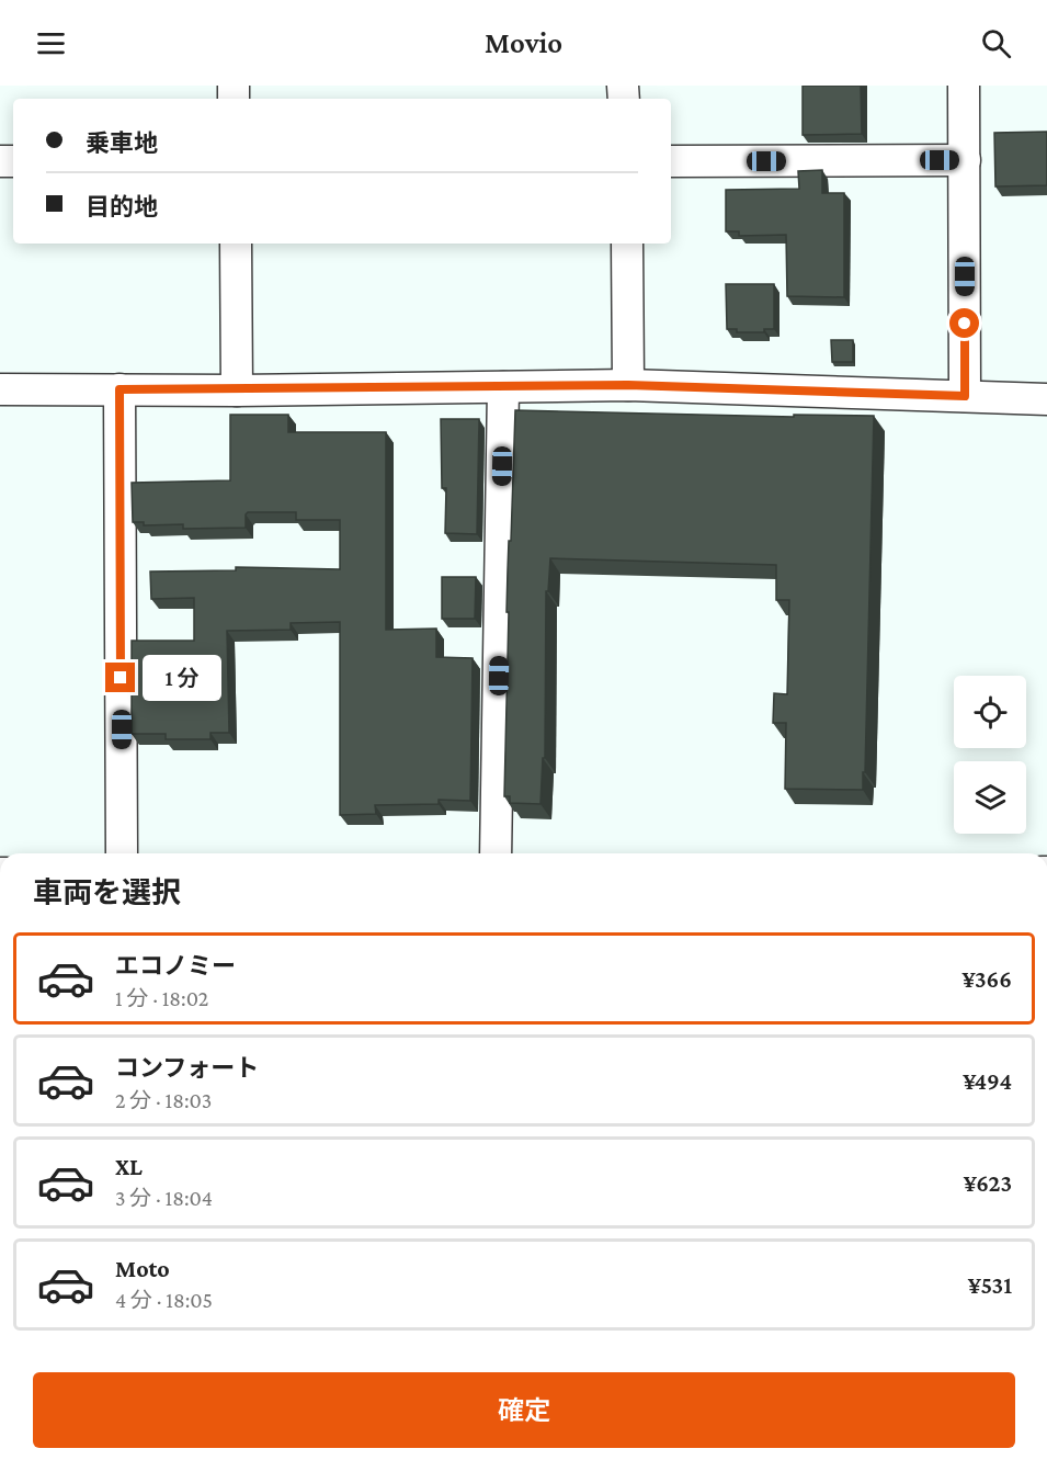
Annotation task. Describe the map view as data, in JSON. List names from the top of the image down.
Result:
{
  "page": {
    "header": "Movio",
    "banner": ["乗車地", "目的地"],
    "bubble": "1 分",
    "heading": "車両を選択",
    "list": [
      {
        "name": "エコノミー",
        "note": "1 分 · 18:02",
        "value": "¥366"
      },
      {
        "name": "コンフォート",
        "note": "2 分 · 18:03",
        "value": "¥494"
      },
      {
        "name": "XL",
        "note": "3 分 · 18:04",
        "value": "¥623"
      },
      {
        "name": "Moto",
        "note": "4 分 · 18:05",
        "value": "¥531"
      }
    ],
    "buttons": "確定"
  }
}
